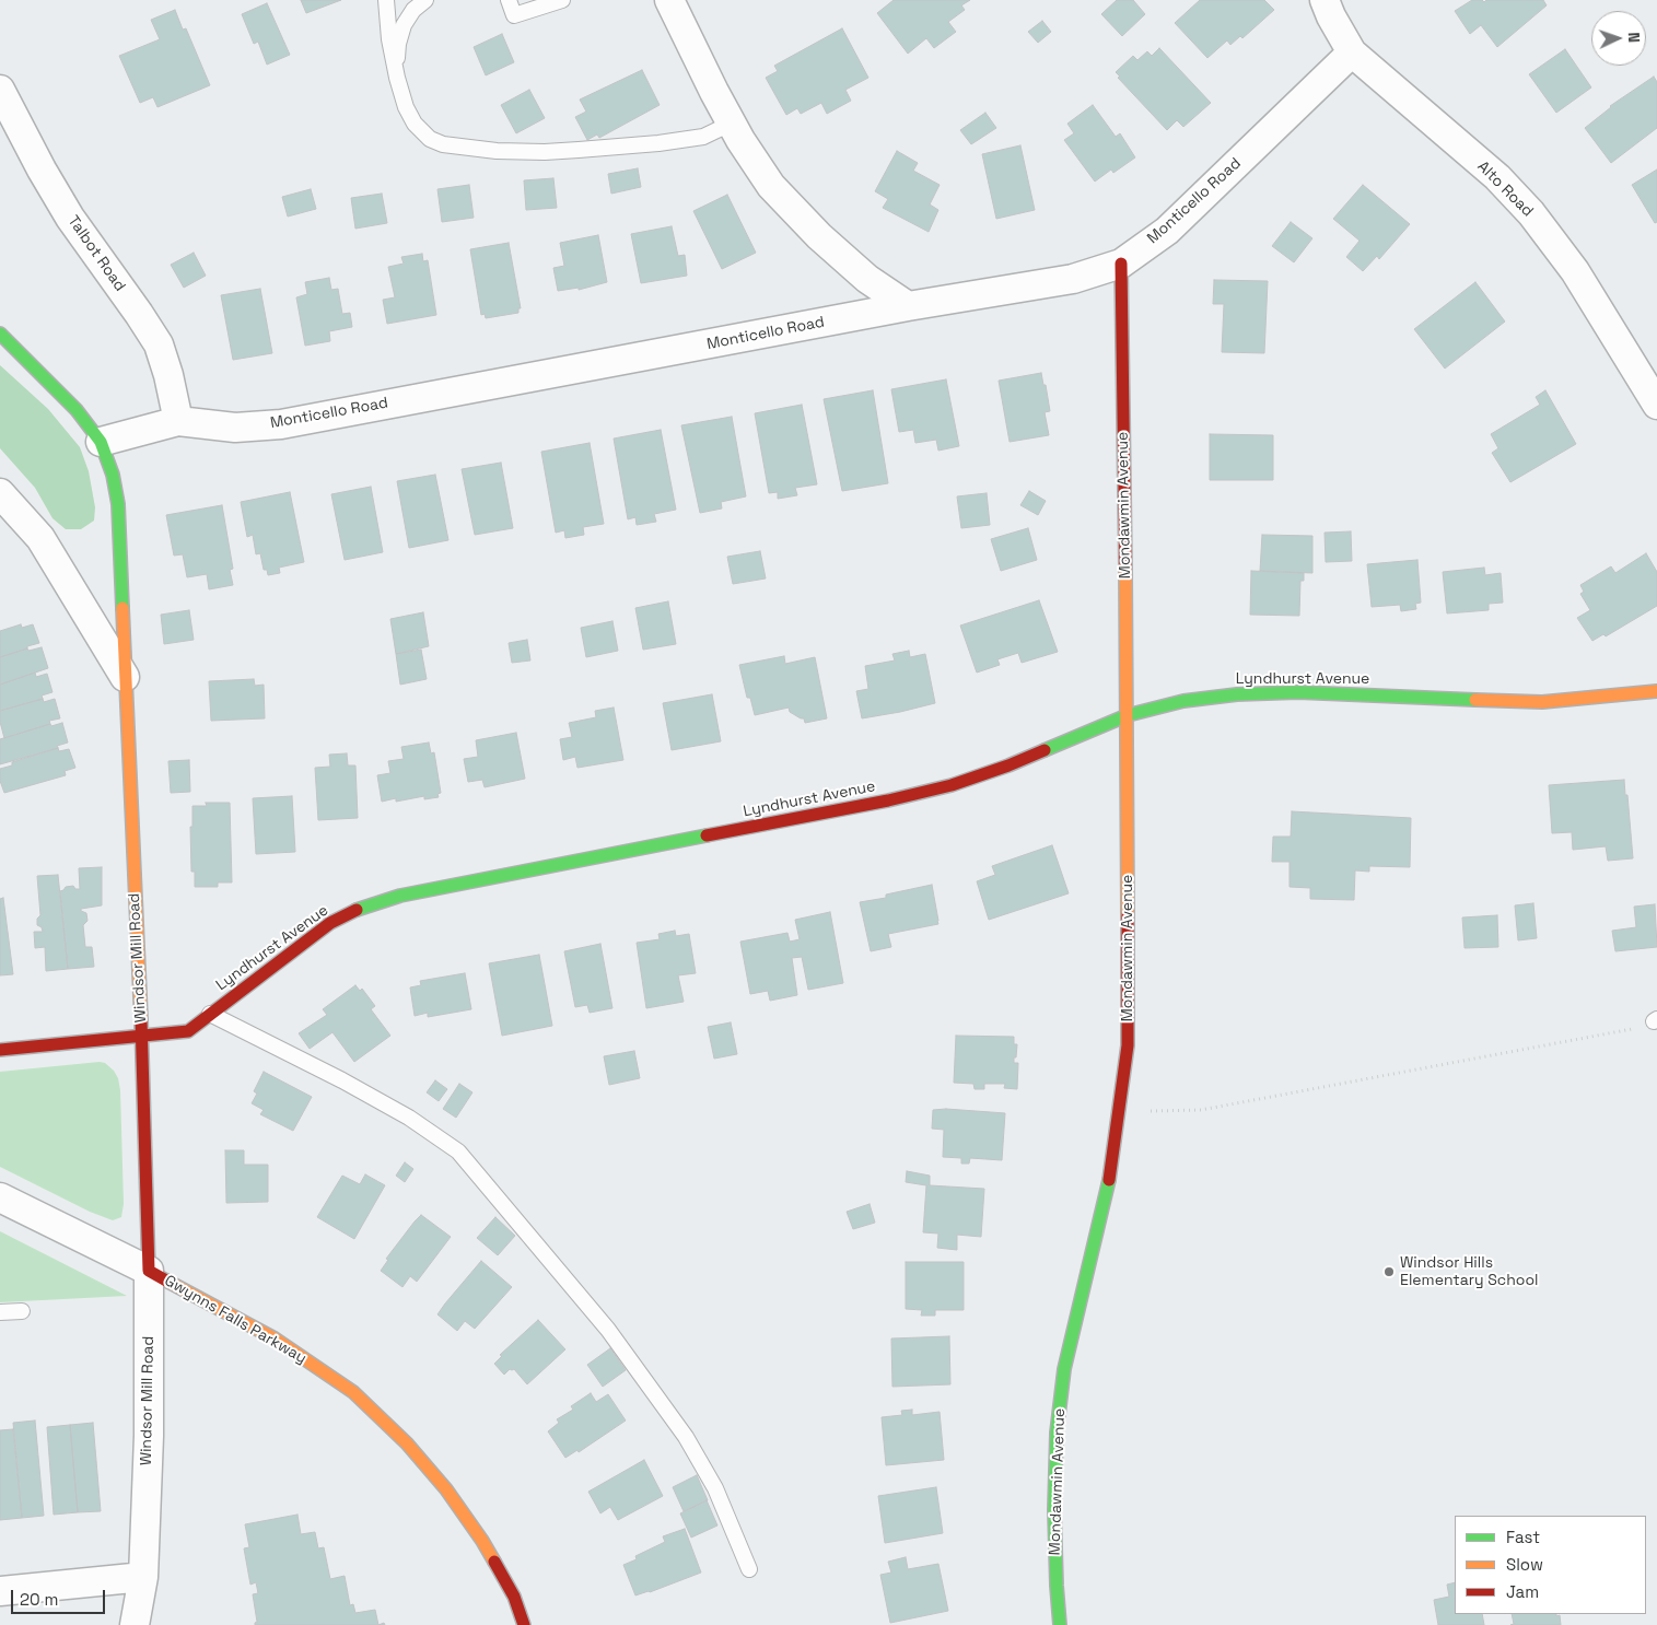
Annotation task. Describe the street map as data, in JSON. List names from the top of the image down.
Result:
{
  "streets": {
    "street": [
      "Alto Road",
      "Monticello Road",
      "Talbot Road",
      "Mondawmin Avenue",
      "Lyndhurst Avenue",
      "Windsor Mill Road",
      "Gwynns Falls Parkway"
    ]
  },
  "crossings": [
    ["Alto Road", "Monticello Road"],
    ["Monticello Road", "Talbot Road"],
    ["Monticello Road", "Mondawmin Avenue"],
    ["Monticello Road", "Windsor Mill Road"],
    ["Mondawmin Avenue", "Lyndhurst Avenue"],
    ["Lyndhurst Avenue", "Windsor Mill Road"],
    ["Windsor Mill Road", "Gwynns Falls Parkway"]
  ],
  "places": ["Windsor Hills Elementary School"],
  "legend": ["Fast", "Slow", "Jam"],
  "scale_bar": "20 m",
  "north": "right"
}
